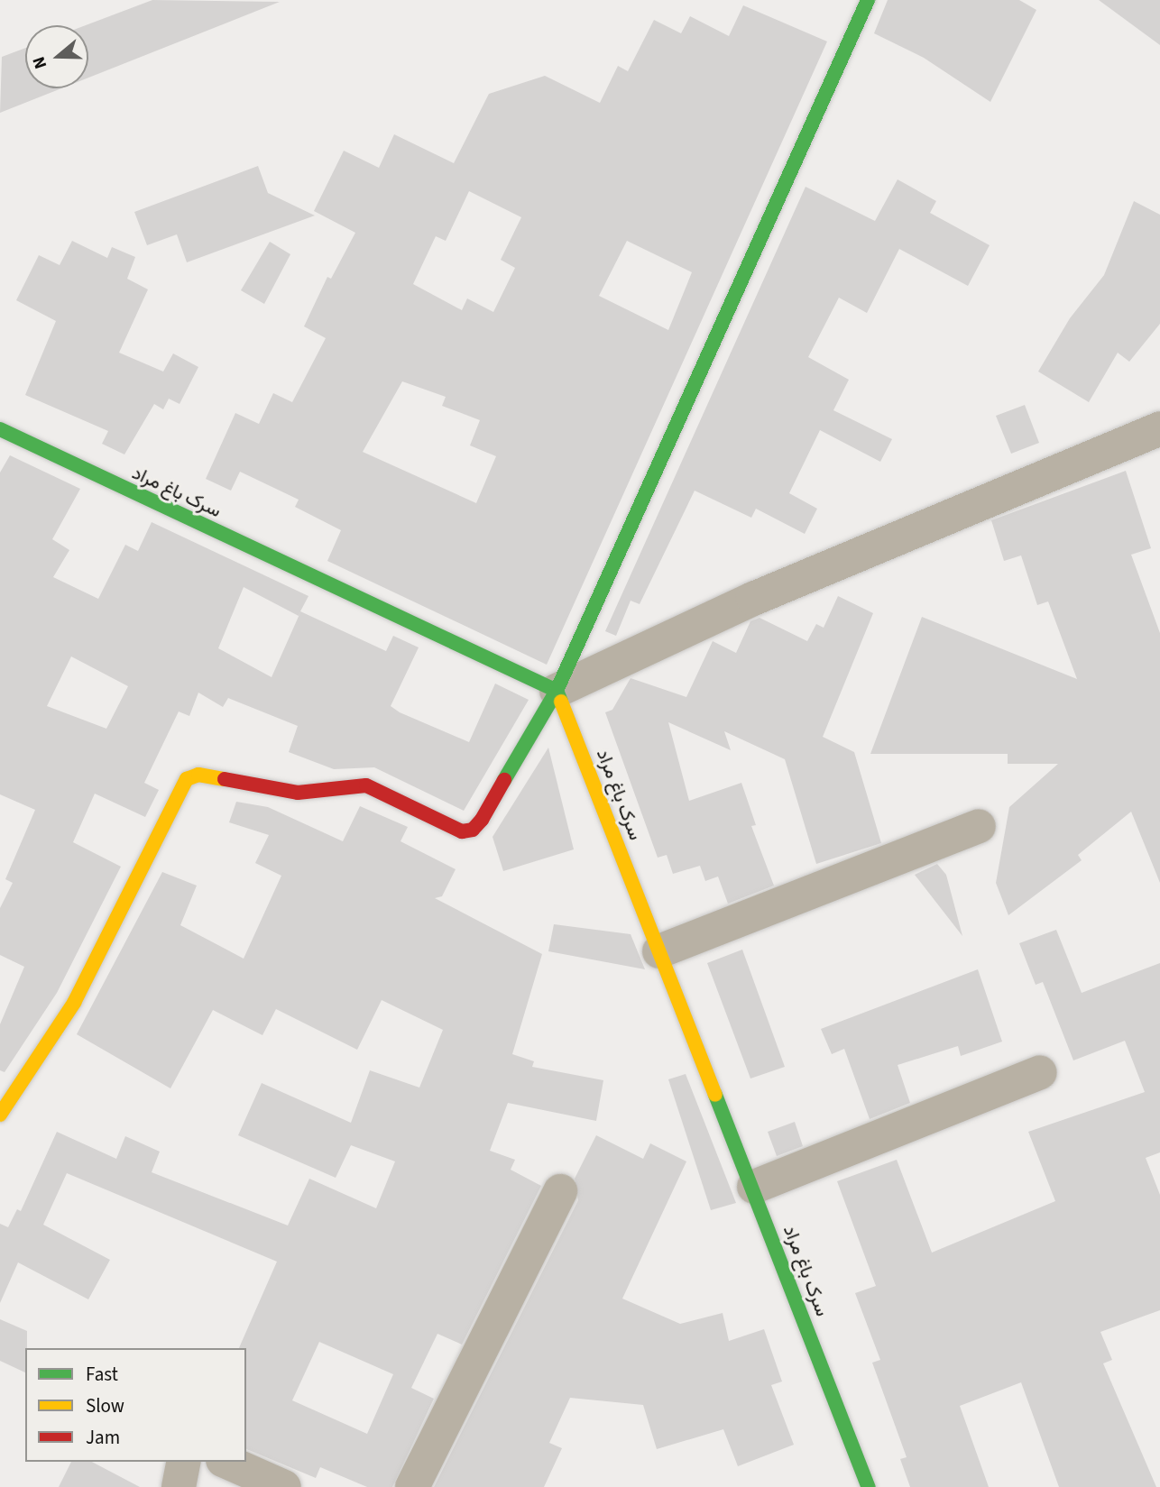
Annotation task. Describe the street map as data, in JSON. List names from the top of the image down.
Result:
{
  "streets": {
    "street": ["سرک باغ مراد"]
  },
  "legend": ["Fast", "Slow", "Jam"],
  "north": "left"
}
